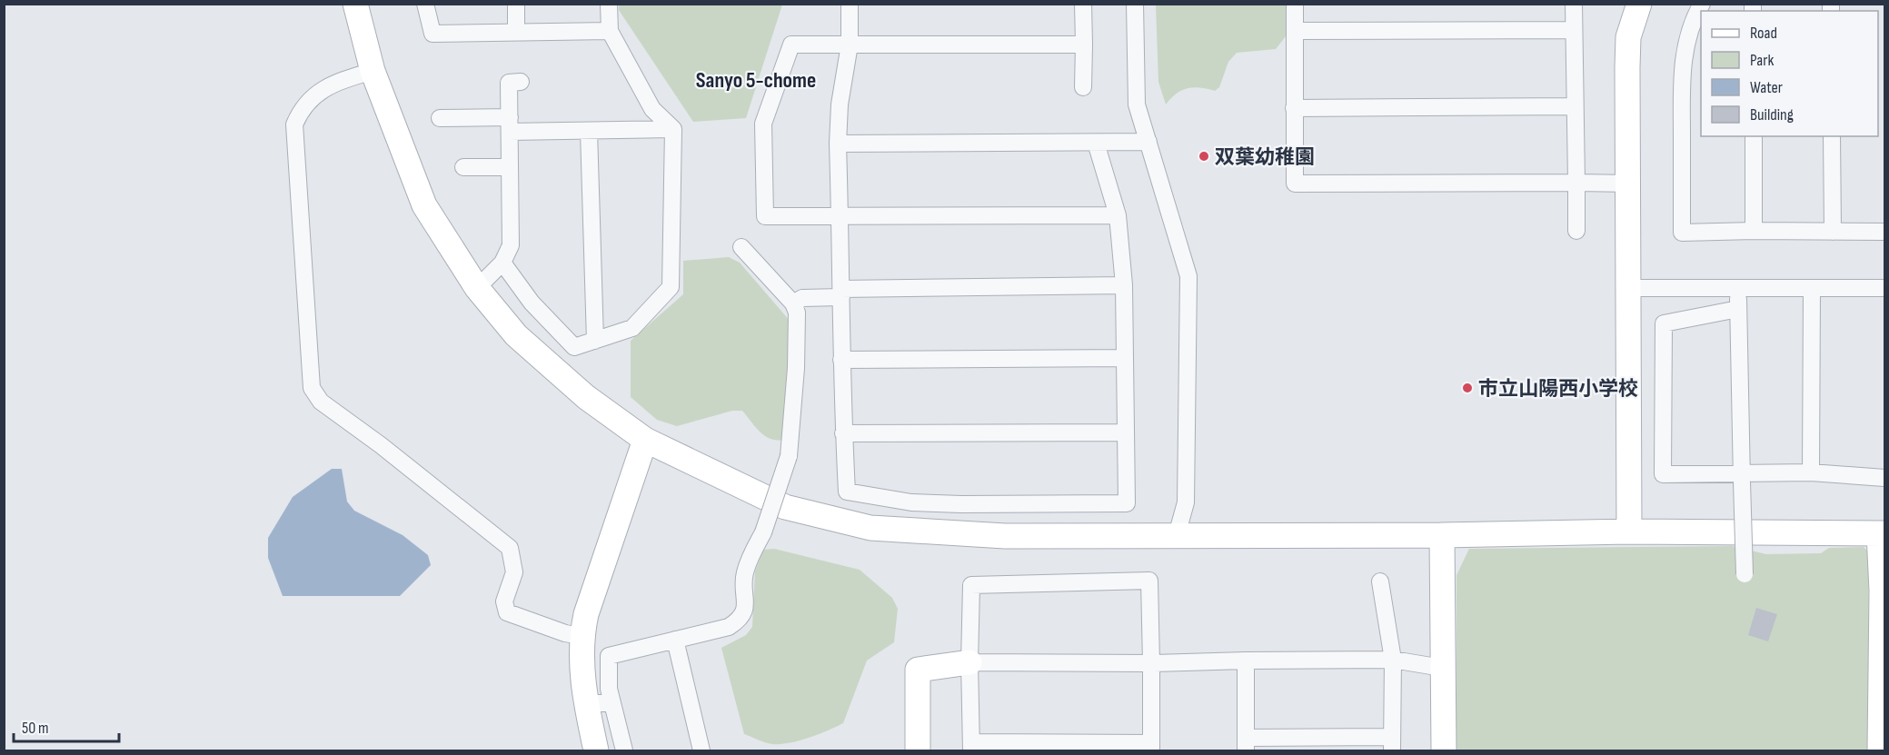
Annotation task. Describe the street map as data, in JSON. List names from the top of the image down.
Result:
{
  "districts": ["Sanyo 5-chome"],
  "places": ["双葉幼稚園", "市立山陽西小学校"],
  "legend": [
    "Road",
    "Park",
    "Water",
    "Building"
  ],
  "scale_bar": "50 m"
}
